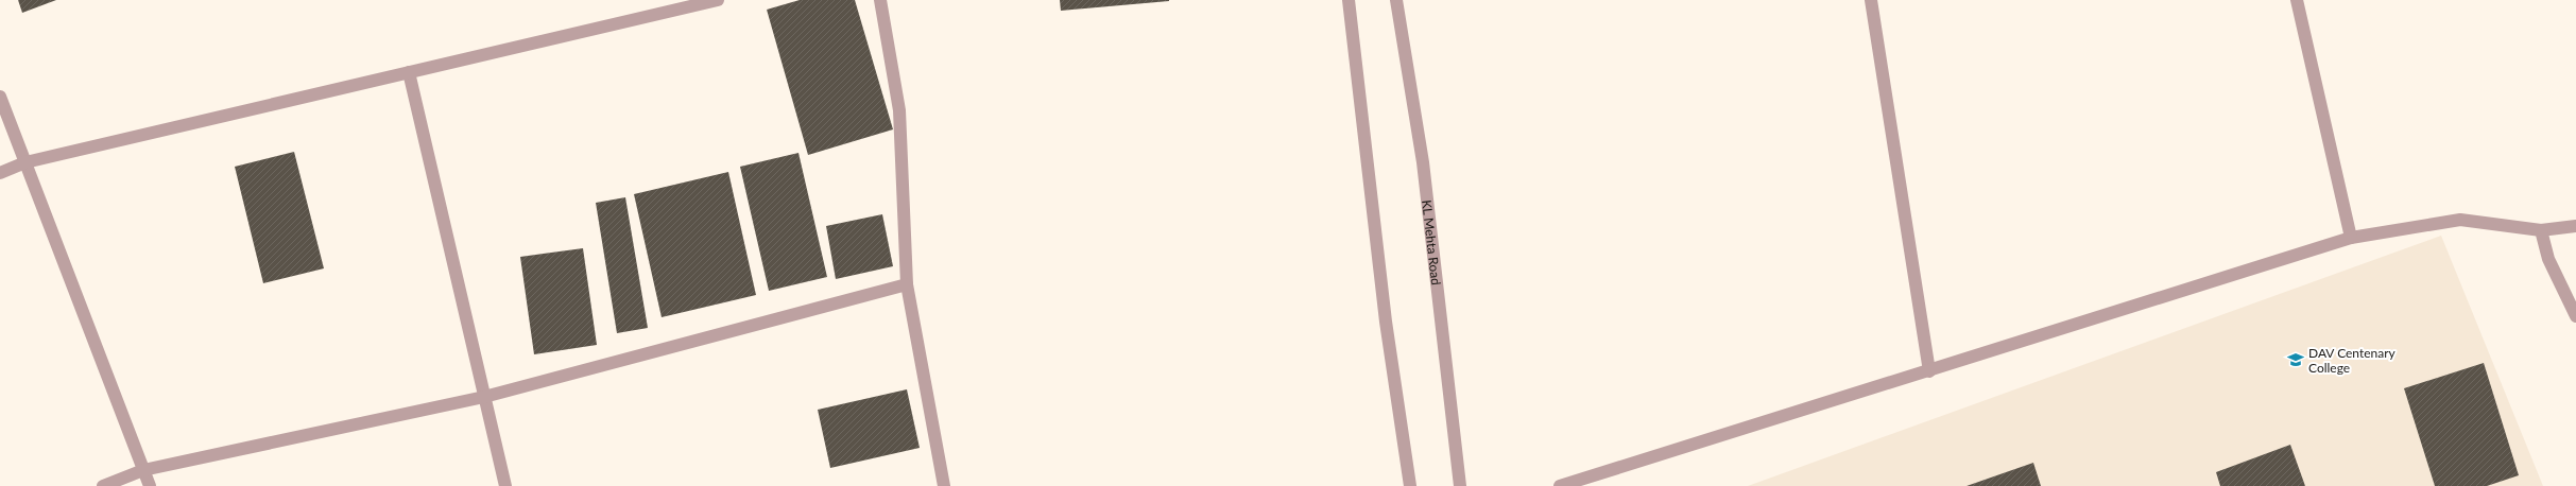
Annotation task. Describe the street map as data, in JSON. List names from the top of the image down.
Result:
{
  "streets": {
    "street": ["KL Mehta Road"]
  },
  "places": {
    "school or university": ["DAV Centenary College"]
  }
}
